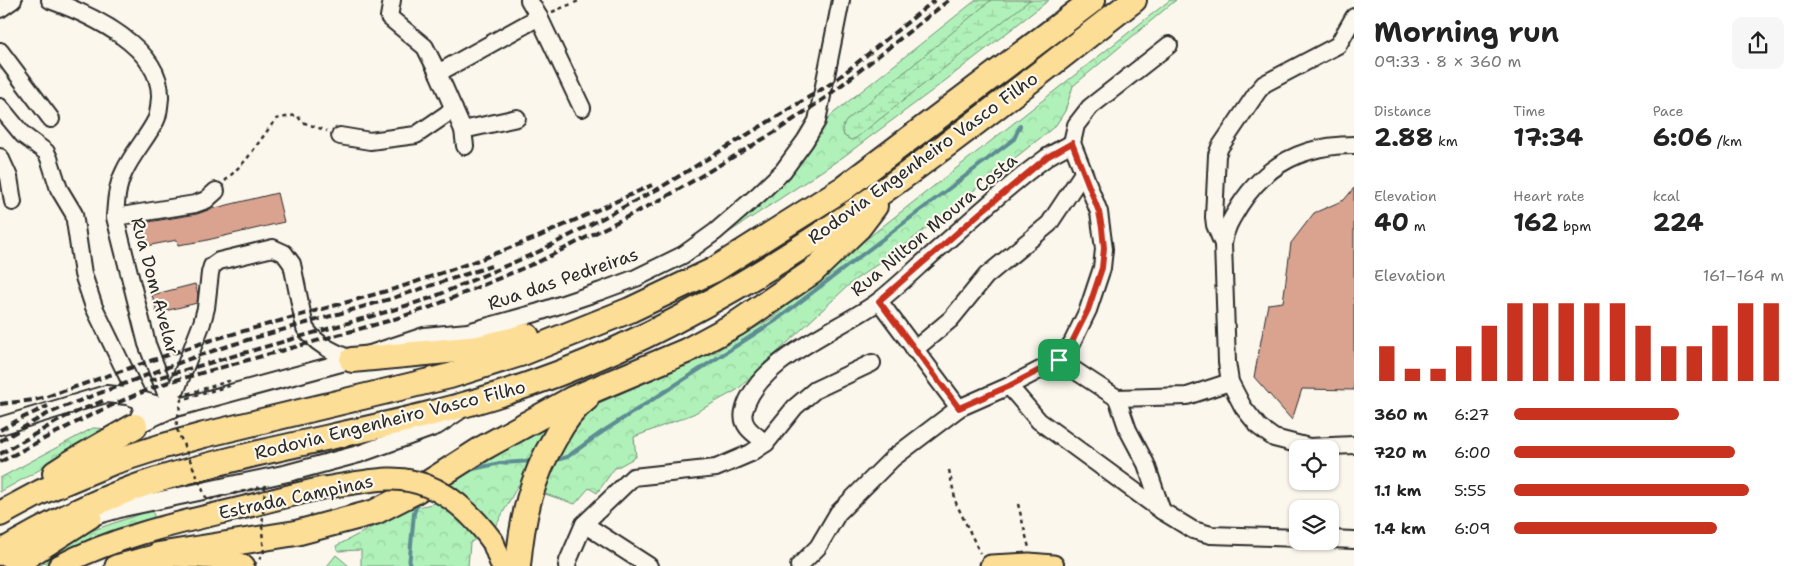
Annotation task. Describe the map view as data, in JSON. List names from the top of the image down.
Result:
{
  "streets": {
    "highway": ["Rodovia Engenheiro Vasco Filho"],
    "main road": ["Estrada Campinas"],
    "street": ["Rua Nilton Moura Costa", "Rua das Pedreiras", "Rua Dom Avelar"]
  },
  "crossings": [
    ["Rua das Pedreiras", "Rua Dom Avelar"]
  ],
  "page": {
    "heading": ["Morning run", "09:33 · 8 × 360 m"],
    "stats": [
      ["Distance", "2.88 km"],
      ["Time", "17:34"],
      ["Pace", "6:06 /km"],
      ["Elevation", "40 m"],
      ["Heart rate", "162 bpm"],
      ["kcal", "224"]
    ],
    "chart": ["Elevation", "161–164 m"],
    "list": [
      {
        "name": "360 m",
        "note": "6:27"
      },
      {
        "name": "720 m",
        "note": "6:00"
      },
      {
        "name": "1.1 km",
        "note": "5:55"
      },
      {
        "name": "1.4 km",
        "note": "6:09"
      }
    ]
  }
}
